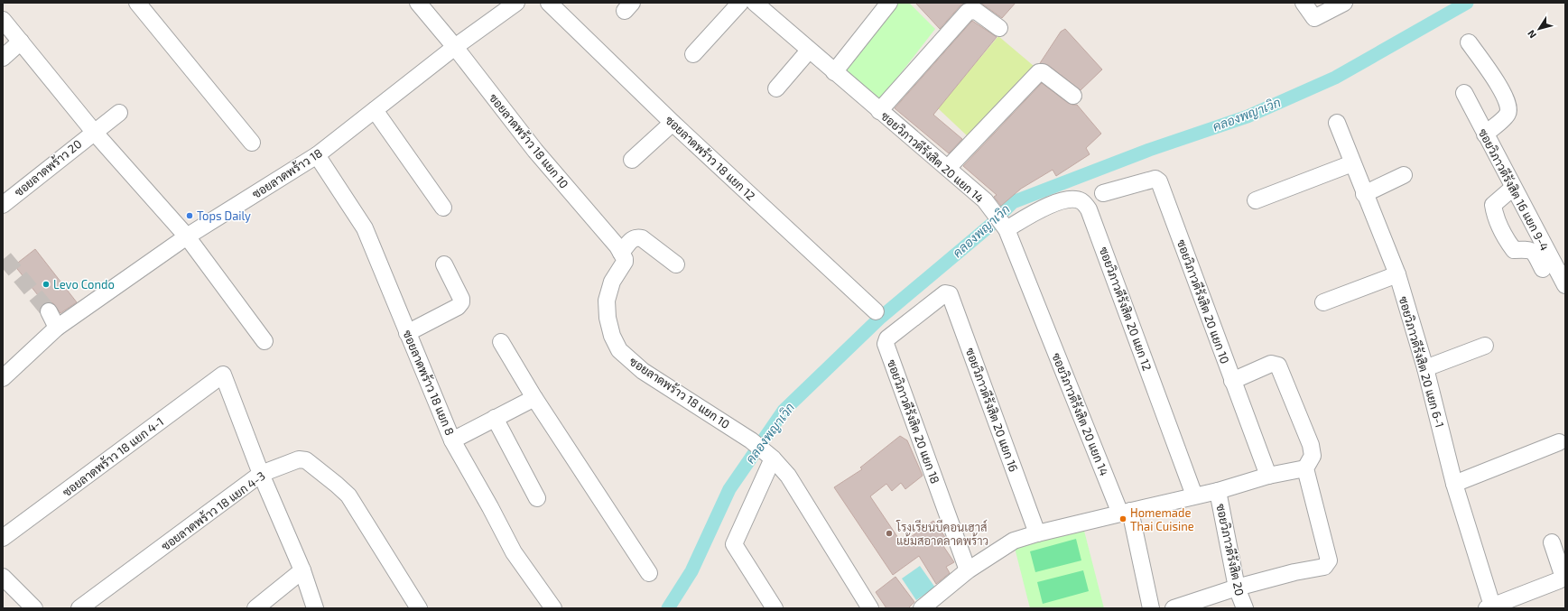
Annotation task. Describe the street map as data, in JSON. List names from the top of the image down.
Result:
{
  "streets": {
    "street": [
      "ซอยลาดพร้าว 18 แยก 10",
      "ซอยวิภาวดีรังสิต 20 แยก 14",
      "ซอยลาดพร้าว 18 แยก 12",
      "ซอยลาดพร้าว 20",
      "ซอยลาดพร้าว 18",
      "ซอยวิภาวดีรังสิต 16 แยก 9-4",
      "ซอยวิภาวดีรังสิต 20 แยก 10",
      "ซอยวิภาวดีรังสิต 20 แยก 12",
      "ซอยวิภาวดีรังสิต 20 แยก 6-1",
      "ซอยลาดพร้าว 18 แยก 8",
      "ซอยวิภาวดีรังสิต 20 แยก 16",
      "ซอยวิภาวดีรังสิต 20 แยก 18",
      "ซอยลาดพร้าว 18 แยก 4-1",
      "ซอยลาดพร้าว 18 แยก 4-3",
      "ซอยวิภาวดีรังสิต 20"
    ]
  },
  "crossings": [
    ["ซอยลาดพร้าว 18 แยก 10", "ซอยลาดพร้าว 18"],
    ["ซอยวิภาวดีรังสิต 20 แยก 14", "ซอยวิภาวดีรังสิต 20 แยก 12"],
    ["ซอยลาดพร้าว 18", "ซอยลาดพร้าว 18 แยก 8"],
    ["ซอยวิภาวดีรังสิต 20 แยก 16", "ซอยวิภาวดีรังสิต 20 แยก 18"],
    ["ซอยลาดพร้าว 18 แยก 4-1", "ซอยลาดพร้าว 18 แยก 4-3"]
  ],
  "water": ["คลองพญาเวิก"],
  "places": [
    "Tops Daily",
    "Levo Condo",
    "Homemade Thai Cuisine",
    "โรงเรียนบีคอนเฮาส์ แย้มสอาดลาดพร้าว"
  ],
  "north": "bottom left"
}
